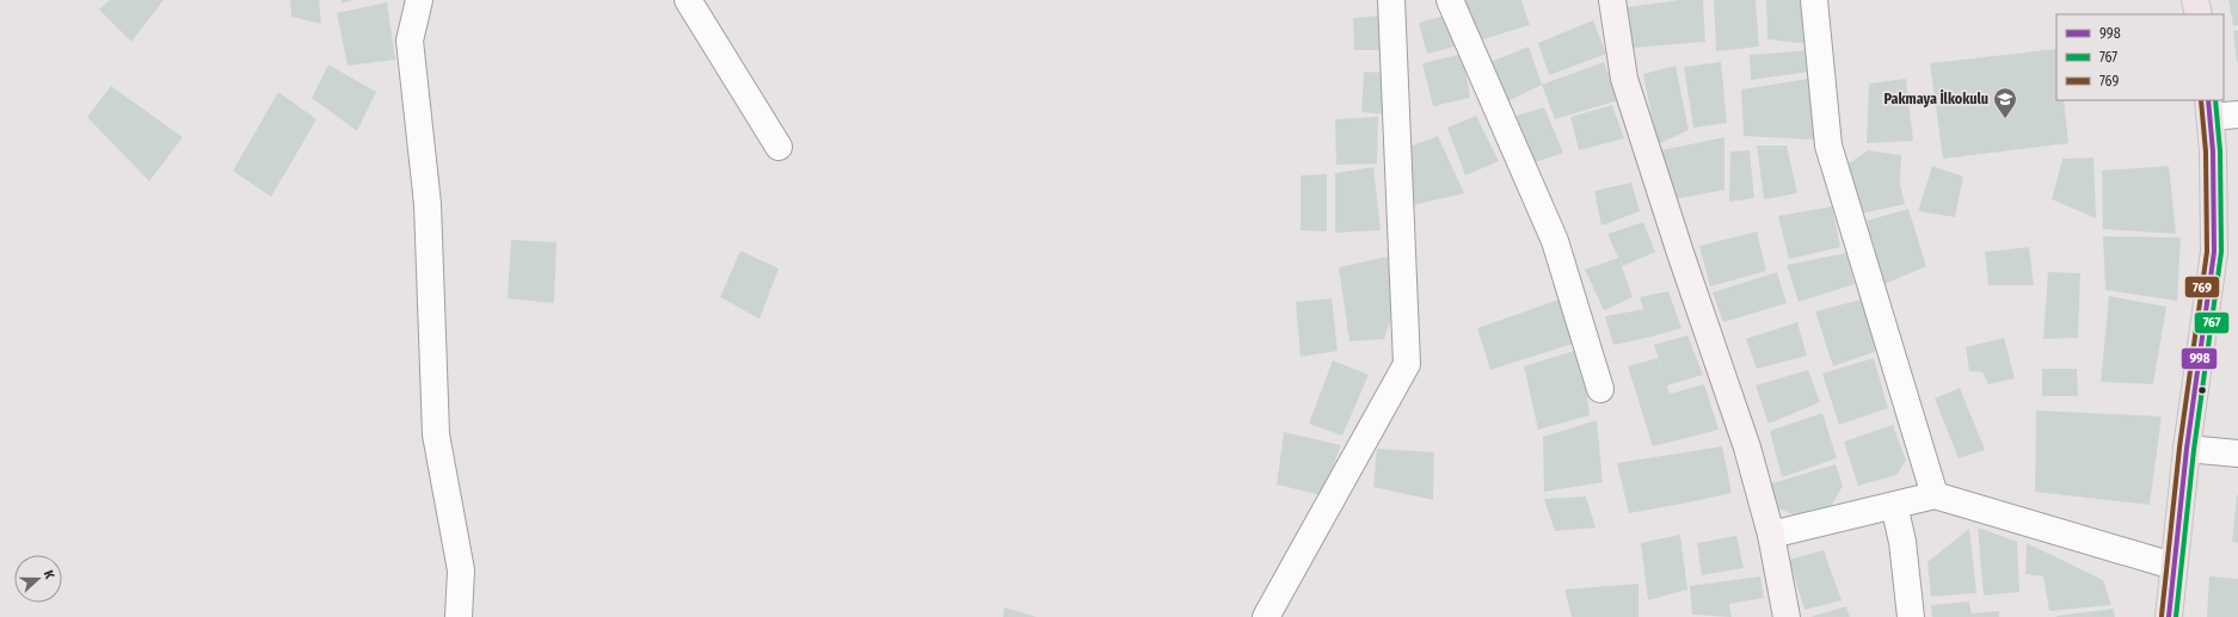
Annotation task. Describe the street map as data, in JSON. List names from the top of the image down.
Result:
{
  "places": {
    "school or university": ["Pakmaya İlkokulu"]
  },
  "lines": ["transit line 998", "transit line 767", "transit line 769"],
  "legend": ["998", "767", "769"],
  "north": "right"
}
